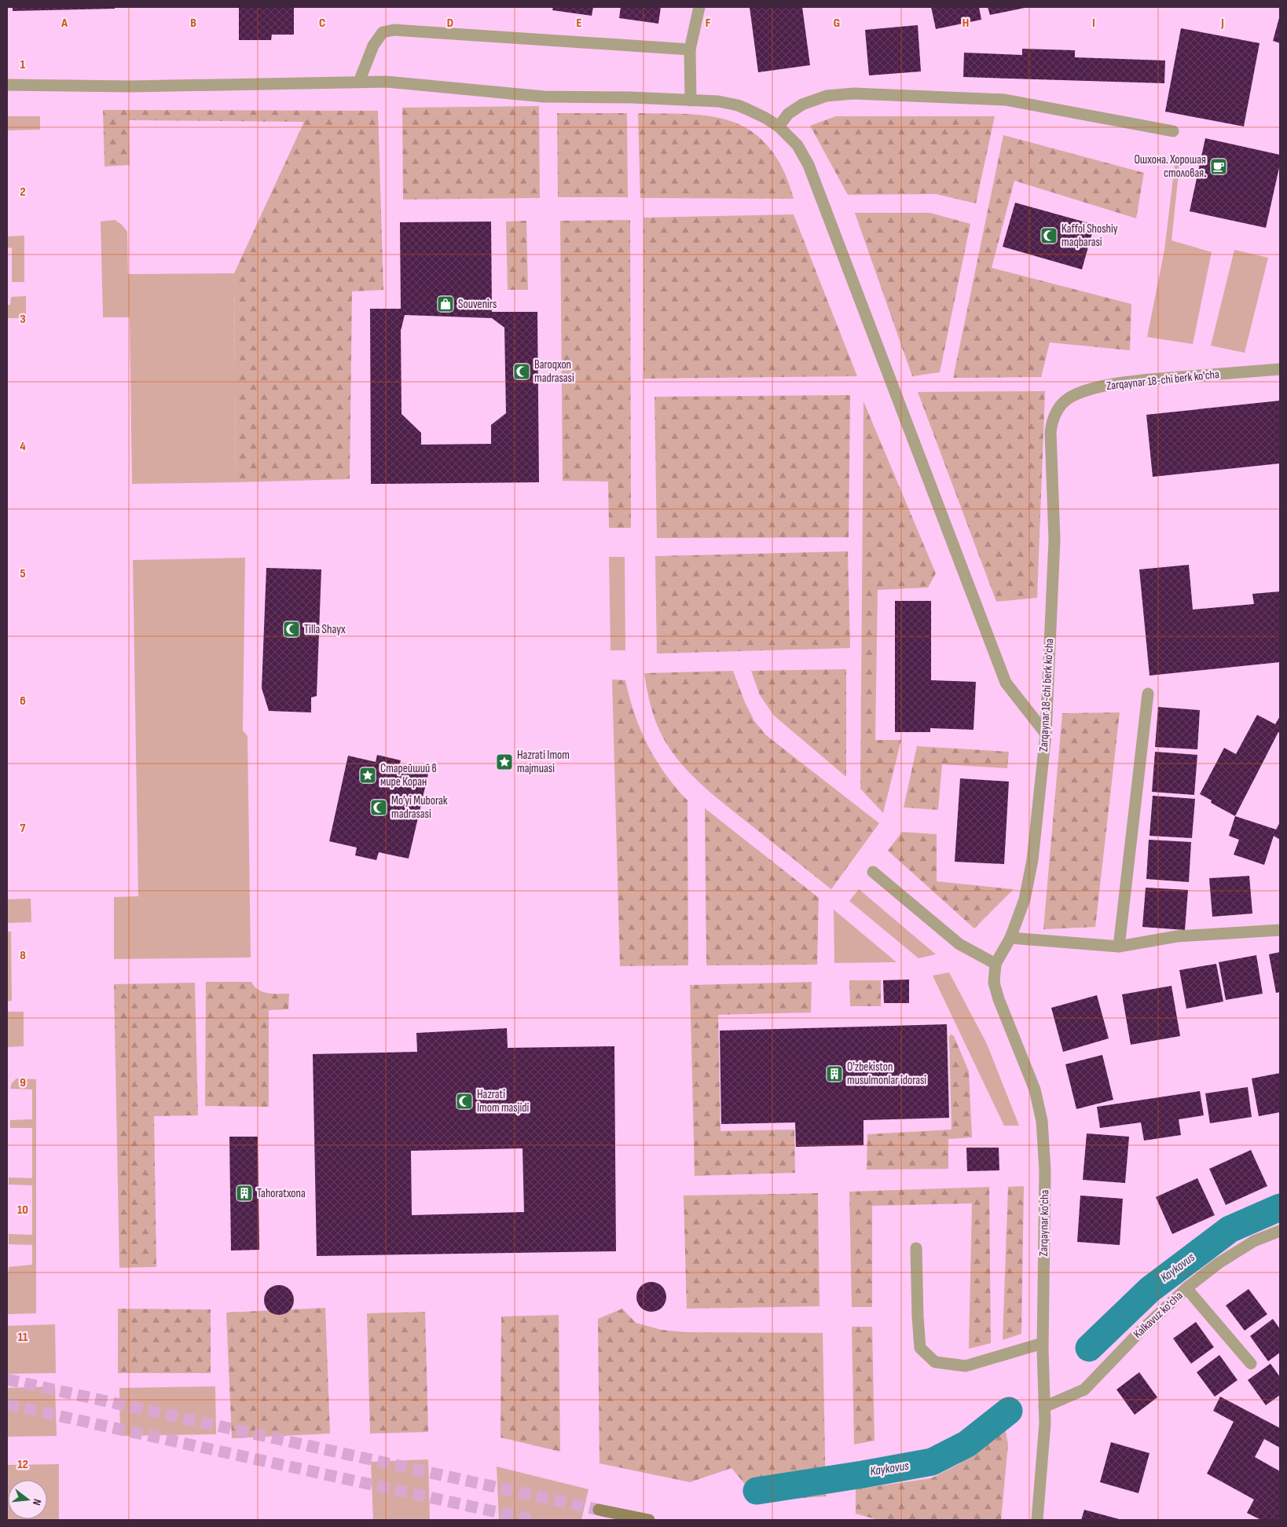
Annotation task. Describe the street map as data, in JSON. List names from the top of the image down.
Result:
{
  "streets": {
    "street": ["Zarqaynar 18-chi berk ko'cha", "Zarqaynar ko'cha", "Kalkavuz ko'cha"]
  },
  "crossings": [
    ["Zarqaynar 18-chi berk ko'cha", "Zarqaynar ko'cha"],
    ["Zarqaynar ko'cha", "Kalkavuz ko'cha"]
  ],
  "water": ["Kaykovus"],
  "places": {
    "cafe": ["Ошхона. Хорошая столовая."],
    "mosque": [
      "Kaffol Shoshiy maqbarasi",
      "Baroqxon madrasasi",
      "Tilla Shayx",
      "Mo’yi Muborak madrasasi",
      "Hazrati Imom masjidi"
    ],
    "shop": ["Souvenirs"],
    "place": ["Hazrati Imom majmuasi", "Старейший в мире Коран"],
    "building": ["O'zbekiston musulmonlar idorasi", "Tahoratxona"]
  },
  "north": "right",
  "grid": {
    "columns": [
      "A",
      "B",
      "C",
      "D",
      "E",
      "F",
      "G",
      "H",
      "I",
      "J"
    ],
    "rows": [
      "1",
      "2",
      "3",
      "4",
      "5",
      "6",
      "7",
      "8",
      "9",
      "10",
      "11",
      "12"
    ]
  }
}
